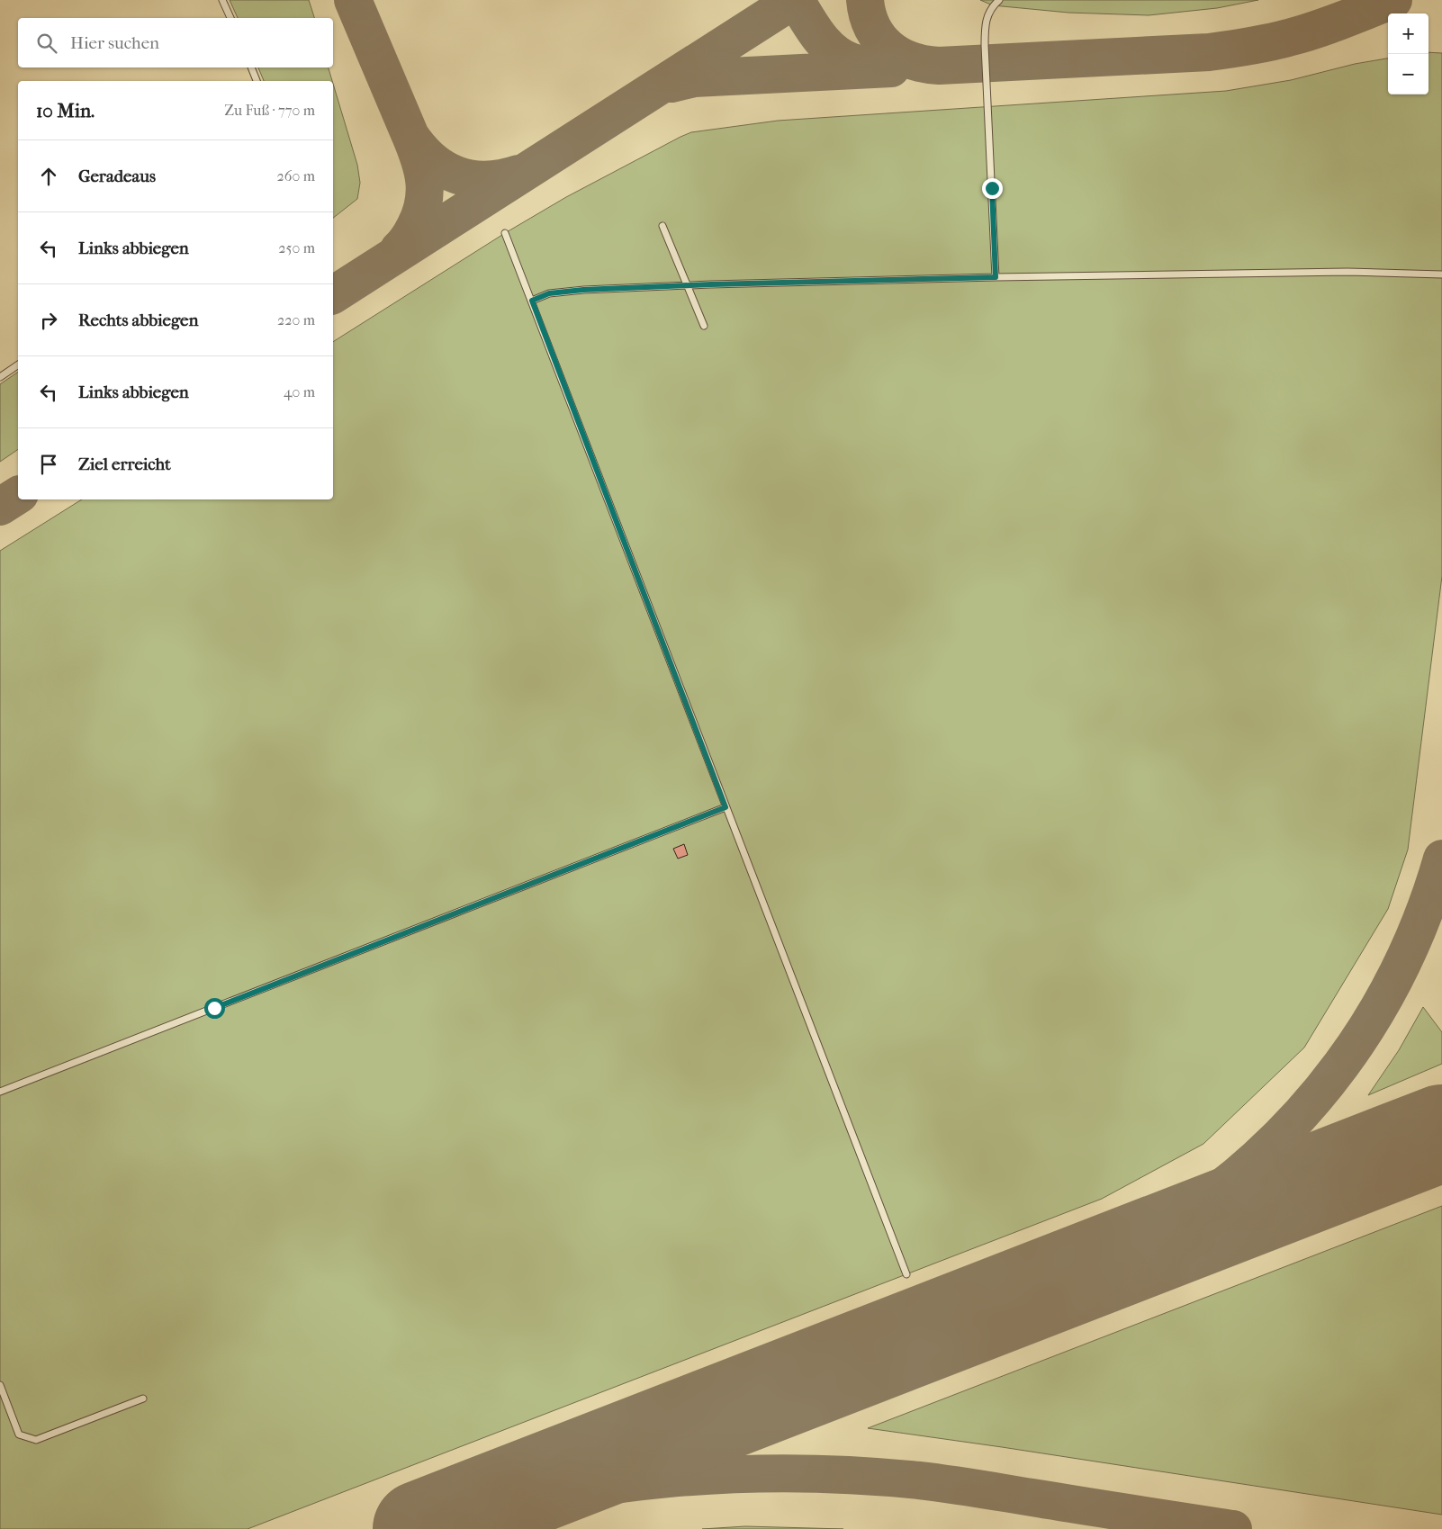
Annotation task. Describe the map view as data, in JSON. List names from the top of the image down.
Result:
{
  "page": {
    "map_buttons": ["+", "−"],
    "search": "Hier suchen",
    "heading": ["10 Min.", "Zu Fuß · 770 m"],
    "list": [
      ["Geradeaus", "260 m"],
      ["Links abbiegen", "250 m"],
      ["Rechts abbiegen", "220 m"],
      ["Links abbiegen", "40 m"],
      "Ziel erreicht"
    ]
  }
}
